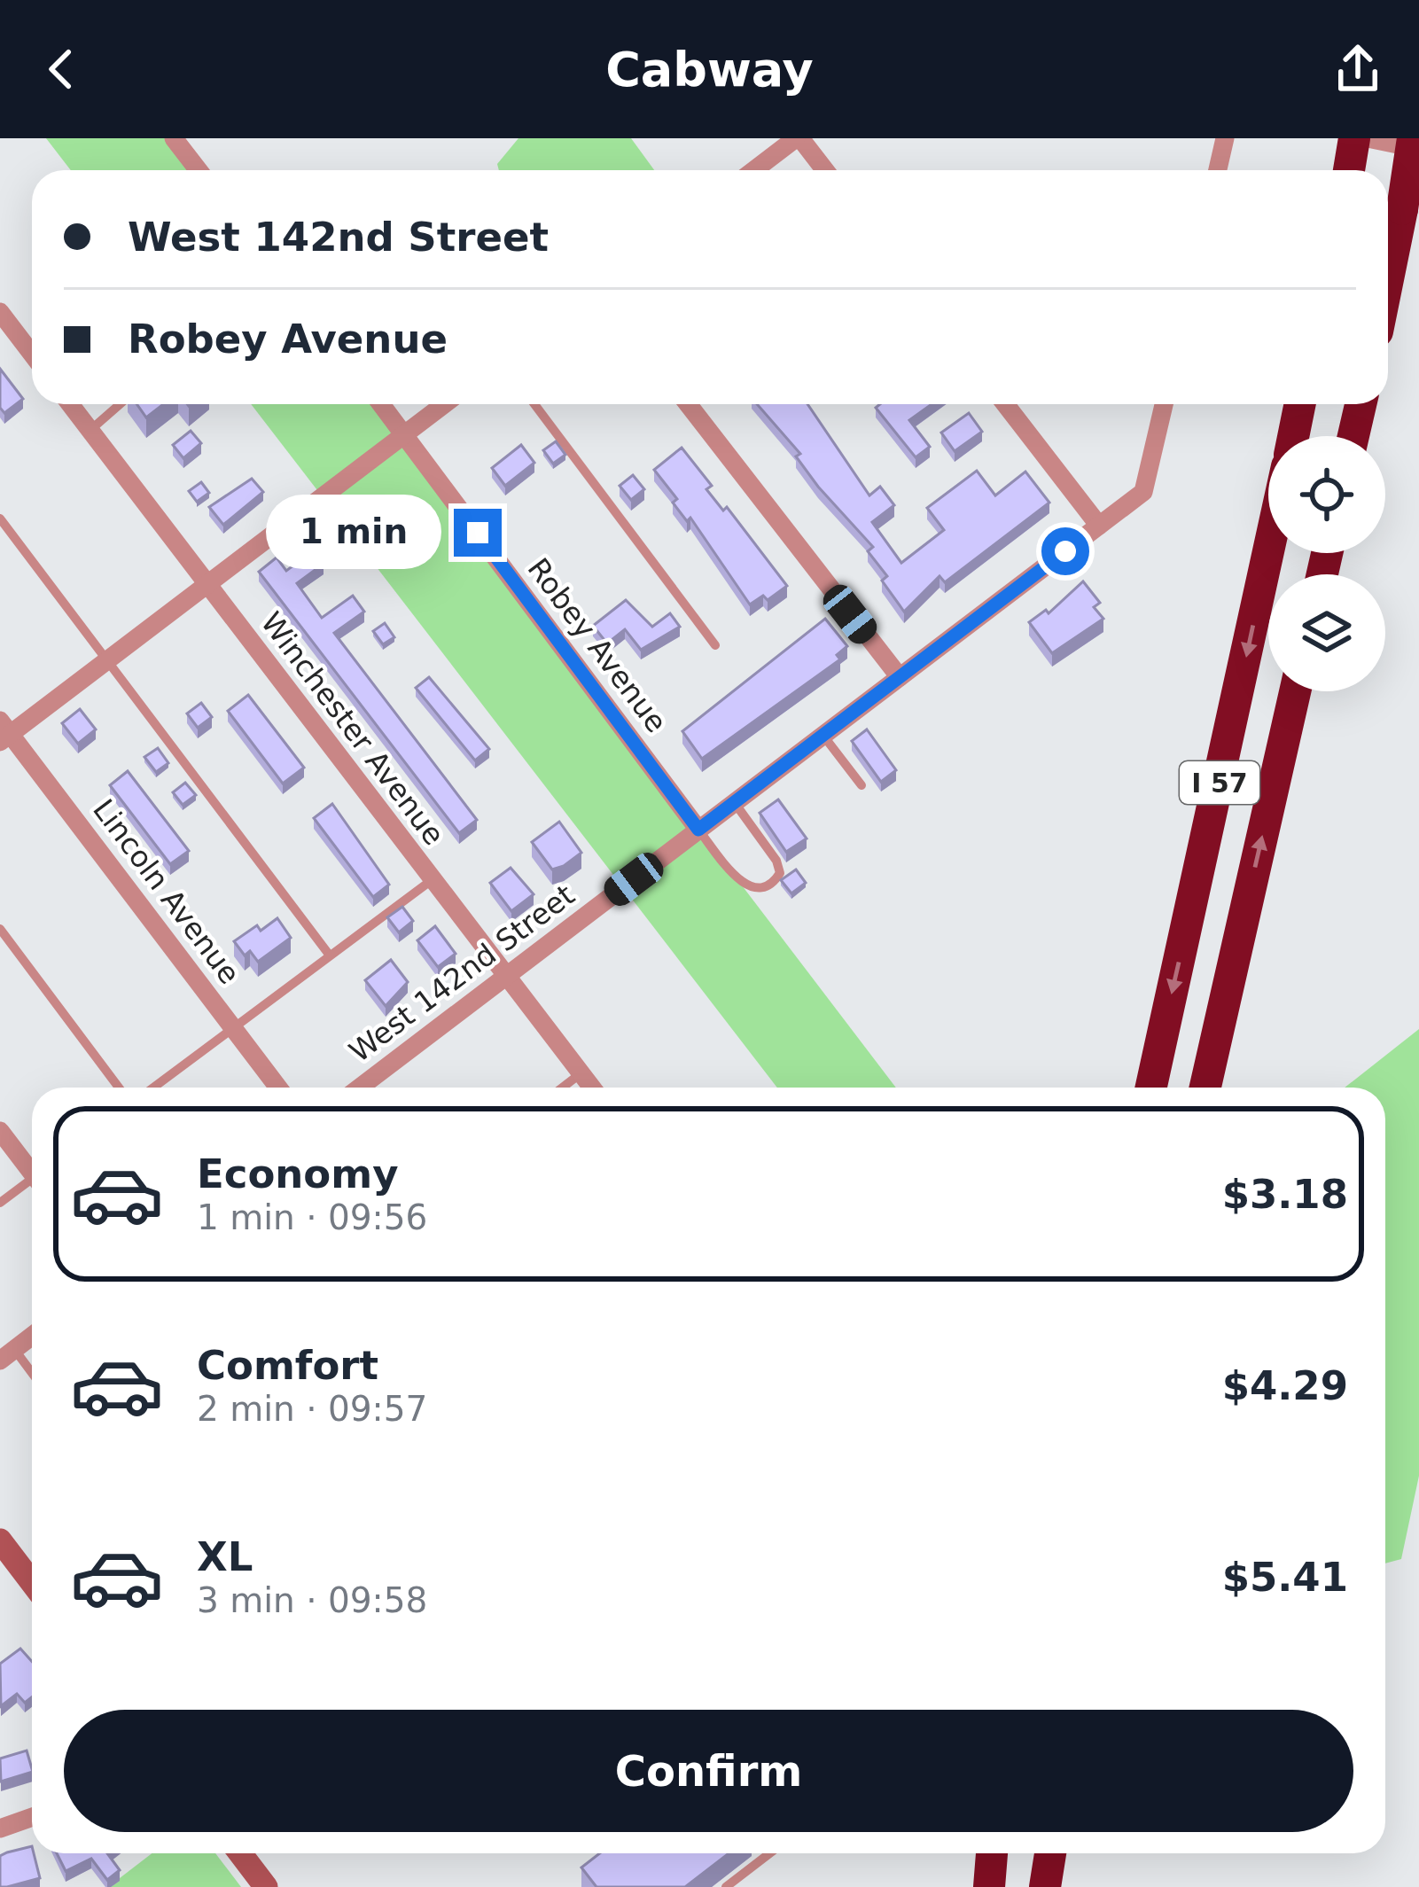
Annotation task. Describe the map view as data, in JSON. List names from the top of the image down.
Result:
{
  "streets": {
    "highway": ["I 57"],
    "street": [
      "Robey Avenue",
      "Winchester Avenue",
      "Lincoln Avenue",
      "West 142nd Street"
    ]
  },
  "crossings": [
    ["Robey Avenue", "West 142nd Street"],
    ["Winchester Avenue", "West 142nd Street"]
  ],
  "page": {
    "header": "Cabway",
    "banner": ["West 142nd Street", "Robey Avenue"],
    "bubble": "1 min",
    "list": [
      {
        "name": "Economy",
        "note": "1 min · 09:56",
        "value": "$3.18"
      },
      {
        "name": "Comfort",
        "note": "2 min · 09:57",
        "value": "$4.29"
      },
      {
        "name": "XL",
        "note": "3 min · 09:58",
        "value": "$5.41"
      }
    ],
    "buttons": "Confirm"
  }
}
